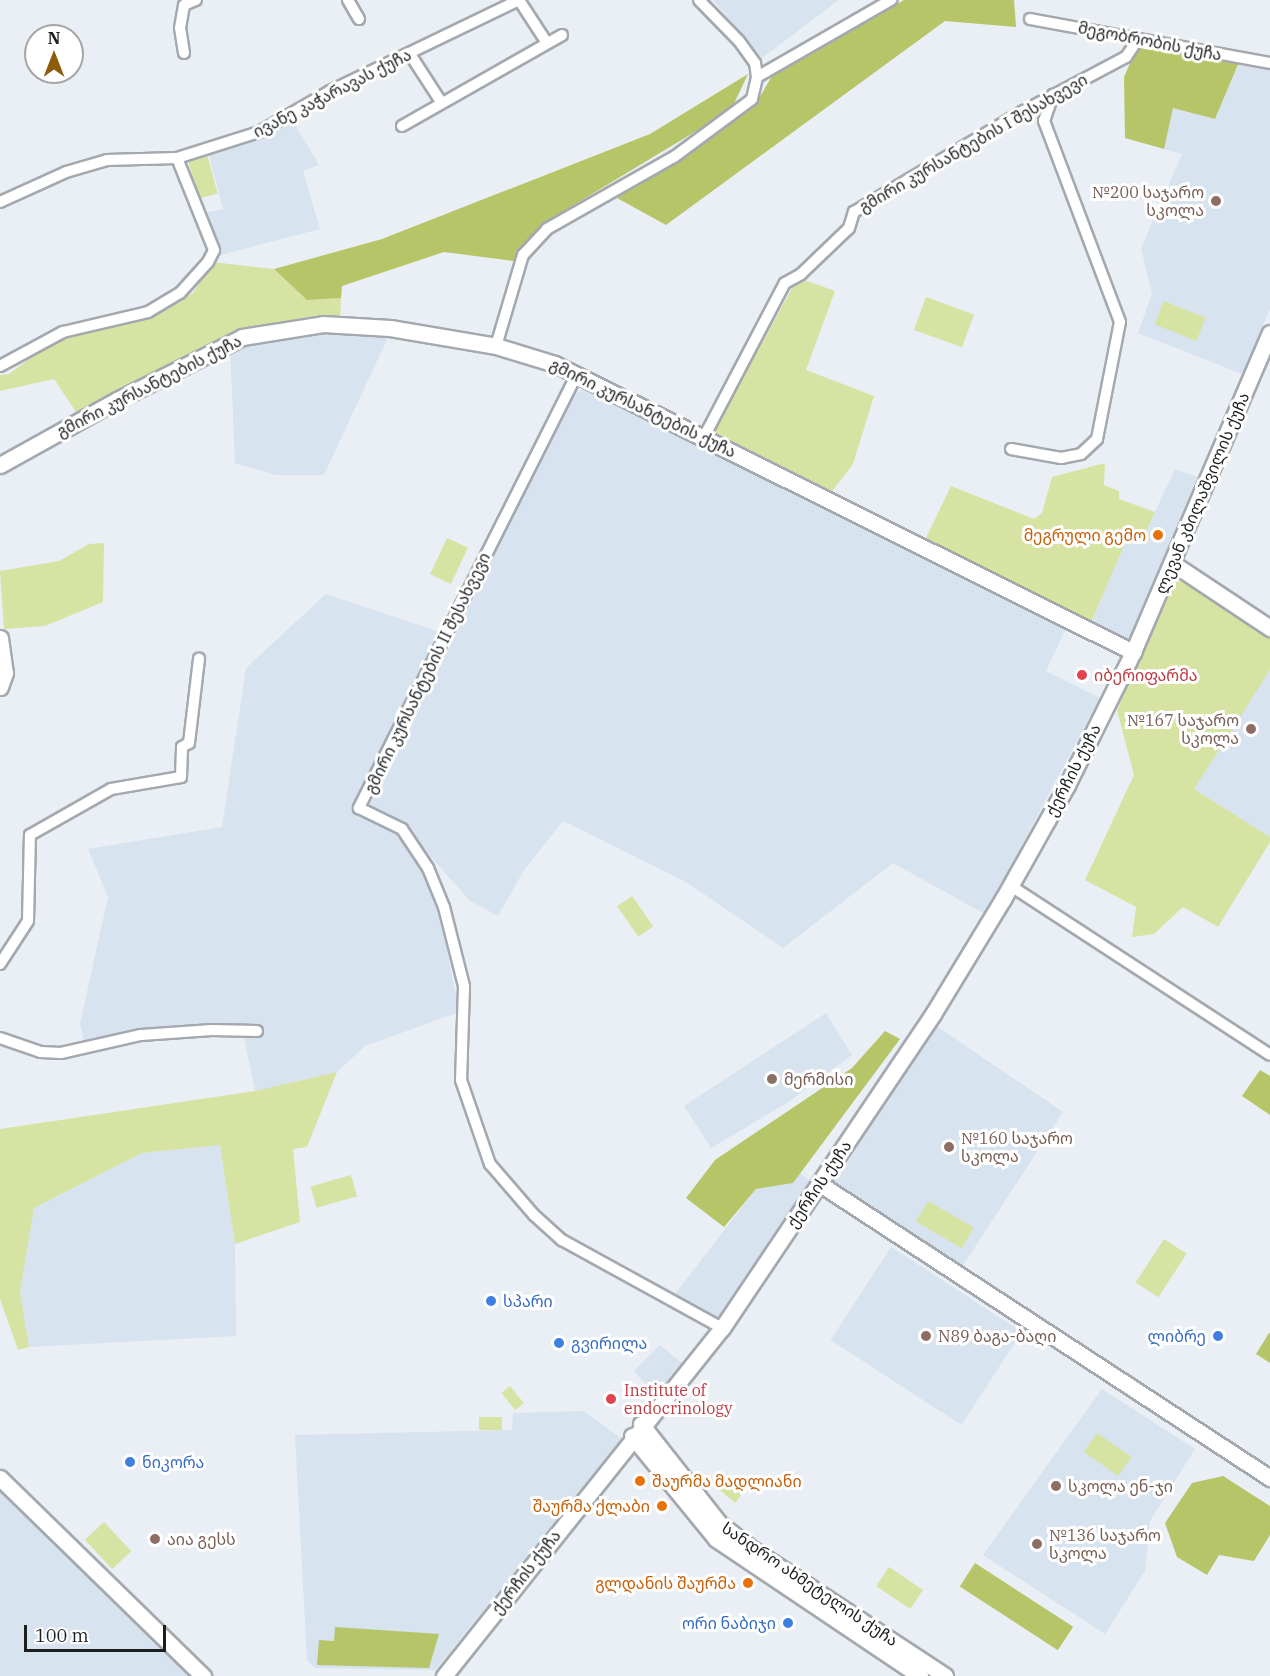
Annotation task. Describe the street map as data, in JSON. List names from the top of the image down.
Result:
{
  "streets": {
    "street": [
      "მეგობრობის ქუჩა",
      "ივანე კაჭარავას ქუჩა",
      "გმირი კურსანტების I შესახვევი",
      "გმირი კურსანტების ქუჩა",
      "ლევან კბილაშვილის ქუჩა",
      "გმირი კურსანტების II შესახვევი",
      "ქერჩის ქუჩა",
      "სანდრო ახმეტელის ქუჩა"
    ]
  },
  "crossings": [
    ["მეგობრობის ქუჩა", "გმირი კურსანტების I შესახვევი"],
    ["გმირი კურსანტების I შესახვევი", "გმირი კურსანტების ქუჩა"],
    ["გმირი კურსანტების ქუჩა", "ლევან კბილაშვილის ქუჩა"],
    ["გმირი კურსანტების ქუჩა", "გმირი კურსანტების II შესახვევი"],
    ["გმირი კურსანტების ქუჩა", "ქერჩის ქუჩა"],
    ["ლევან კბილაშვილის ქუჩა", "ქერჩის ქუჩა"],
    ["გმირი კურსანტების II შესახვევი", "ქერჩის ქუჩა"],
    ["ქერჩის ქუჩა", "სანდრო ახმეტელის ქუჩა"]
  ],
  "places": [
    "№200 საჯარო სკოლა",
    "მეგრული გემო",
    "იბერიფარმა",
    "№167 საჯარო სკოლა",
    "მერმისი",
    "№160 საჯარო სკოლა",
    "სპარი",
    "N89 ბაგა-ბაღი",
    "ლიბრე",
    "გვირილა",
    "Institute of endocrinology",
    "ნიკორა",
    "შაურმა მადლიანი",
    "სკოლა ენ-ჯი",
    "შაურმა ქლაბი",
    "აია გესს",
    "№136 საჯარო სკოლა",
    "გლდანის შაურმა",
    "ორი ნაბიჯი"
  ],
  "scale_bar": "100 m",
  "north": "top"
}
